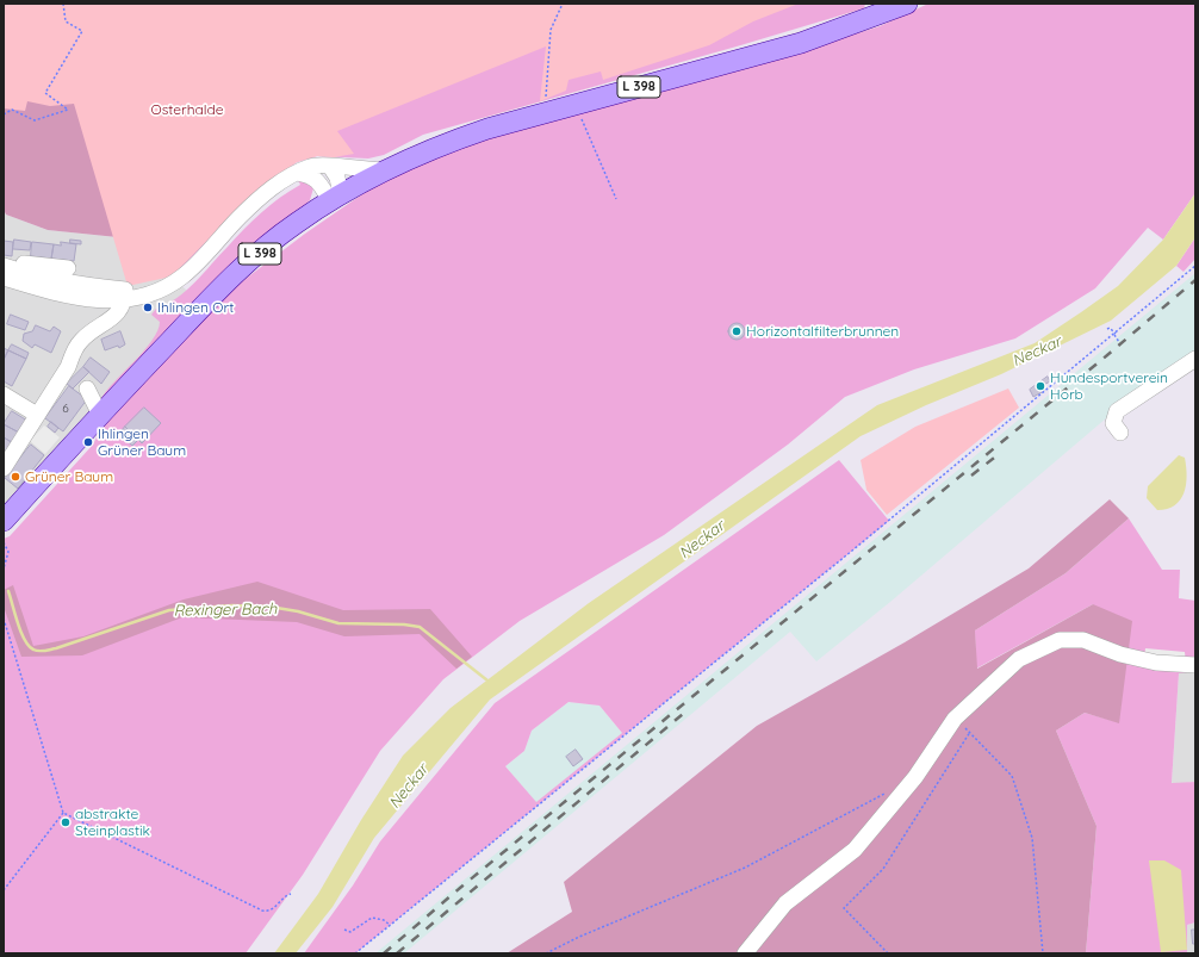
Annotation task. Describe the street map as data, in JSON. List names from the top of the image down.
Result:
{
  "streets": {
    "main road": ["L 398"]
  },
  "water": ["Neckar", "Rexinger Bach"],
  "parks": ["Osterhalde"],
  "places": [
    "Ihlingen Ort",
    "Horizontalfilterbrunnen",
    "Hundesportverein Horb",
    "Ihlingen Grüner Baum",
    "Grüner Baum",
    "abstrakte Steinplastik"
  ],
  "house_numbers": ["6"]
}
